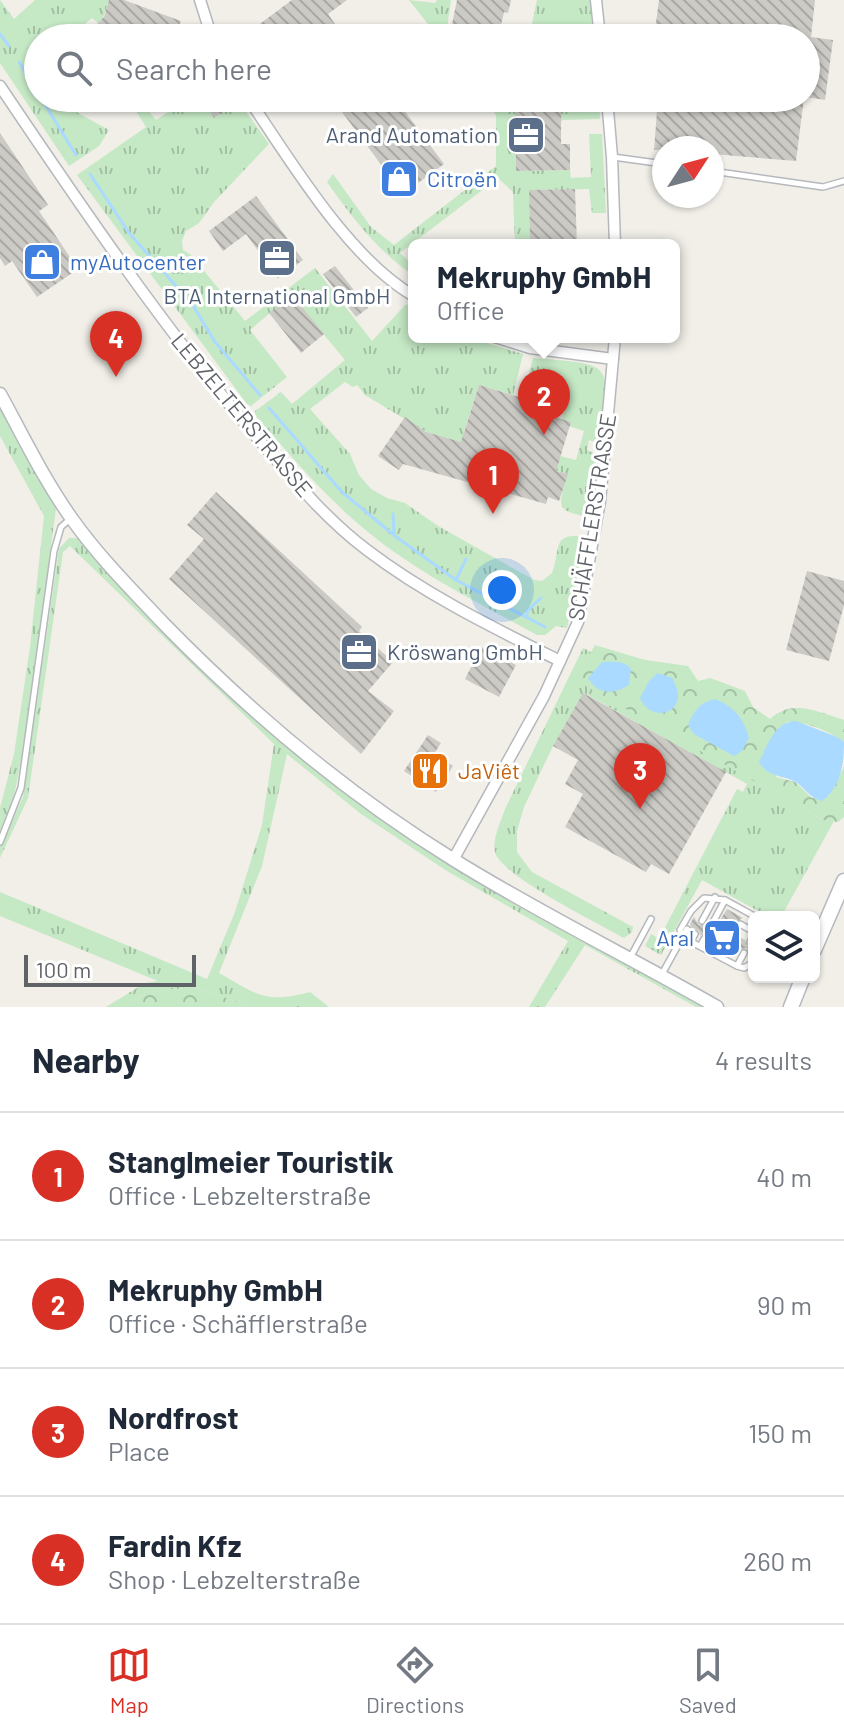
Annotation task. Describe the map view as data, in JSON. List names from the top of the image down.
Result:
{
  "streets": {
    "street": ["LEBZELTERSTRASSE", "SCHÄFFLERSTRASSE"]
  },
  "crossings": [
    ["LEBZELTERSTRASSE", "SCHÄFFLERSTRASSE"]
  ],
  "places": {
    "office": ["Arand Automation", "BTA International GmbH", "Kröswang GmbH"],
    "shop": ["Citroën", "myAutocenter"],
    "restaurant": ["JaViêt"],
    "supermarket": ["Aral"]
  },
  "scale_bar": "100 m",
  "north": "top right",
  "page": {
    "search": "Search here",
    "popup": ["Mekruphy GmbH", "Office"],
    "pins": [
      "4",
      "2",
      "1",
      "3"
    ],
    "scale": "100 m",
    "heading": ["Nearby", "4 results"],
    "list": [
      {
        "mark": "1",
        "name": "Stanglmeier Touristik",
        "note": "Office · Lebzelterstraße",
        "value": "40 m"
      },
      {
        "mark": "2",
        "name": "Mekruphy GmbH",
        "note": "Office · Schäfflerstraße",
        "value": "90 m"
      },
      {
        "mark": "3",
        "name": "Nordfrost",
        "note": "Place",
        "value": "150 m"
      },
      {
        "mark": "4",
        "name": "Fardin Kfz",
        "note": "Shop · Lebzelterstraße",
        "value": "260 m"
      }
    ],
    "nav": ["Map", "Directions", "Saved"]
  }
}
